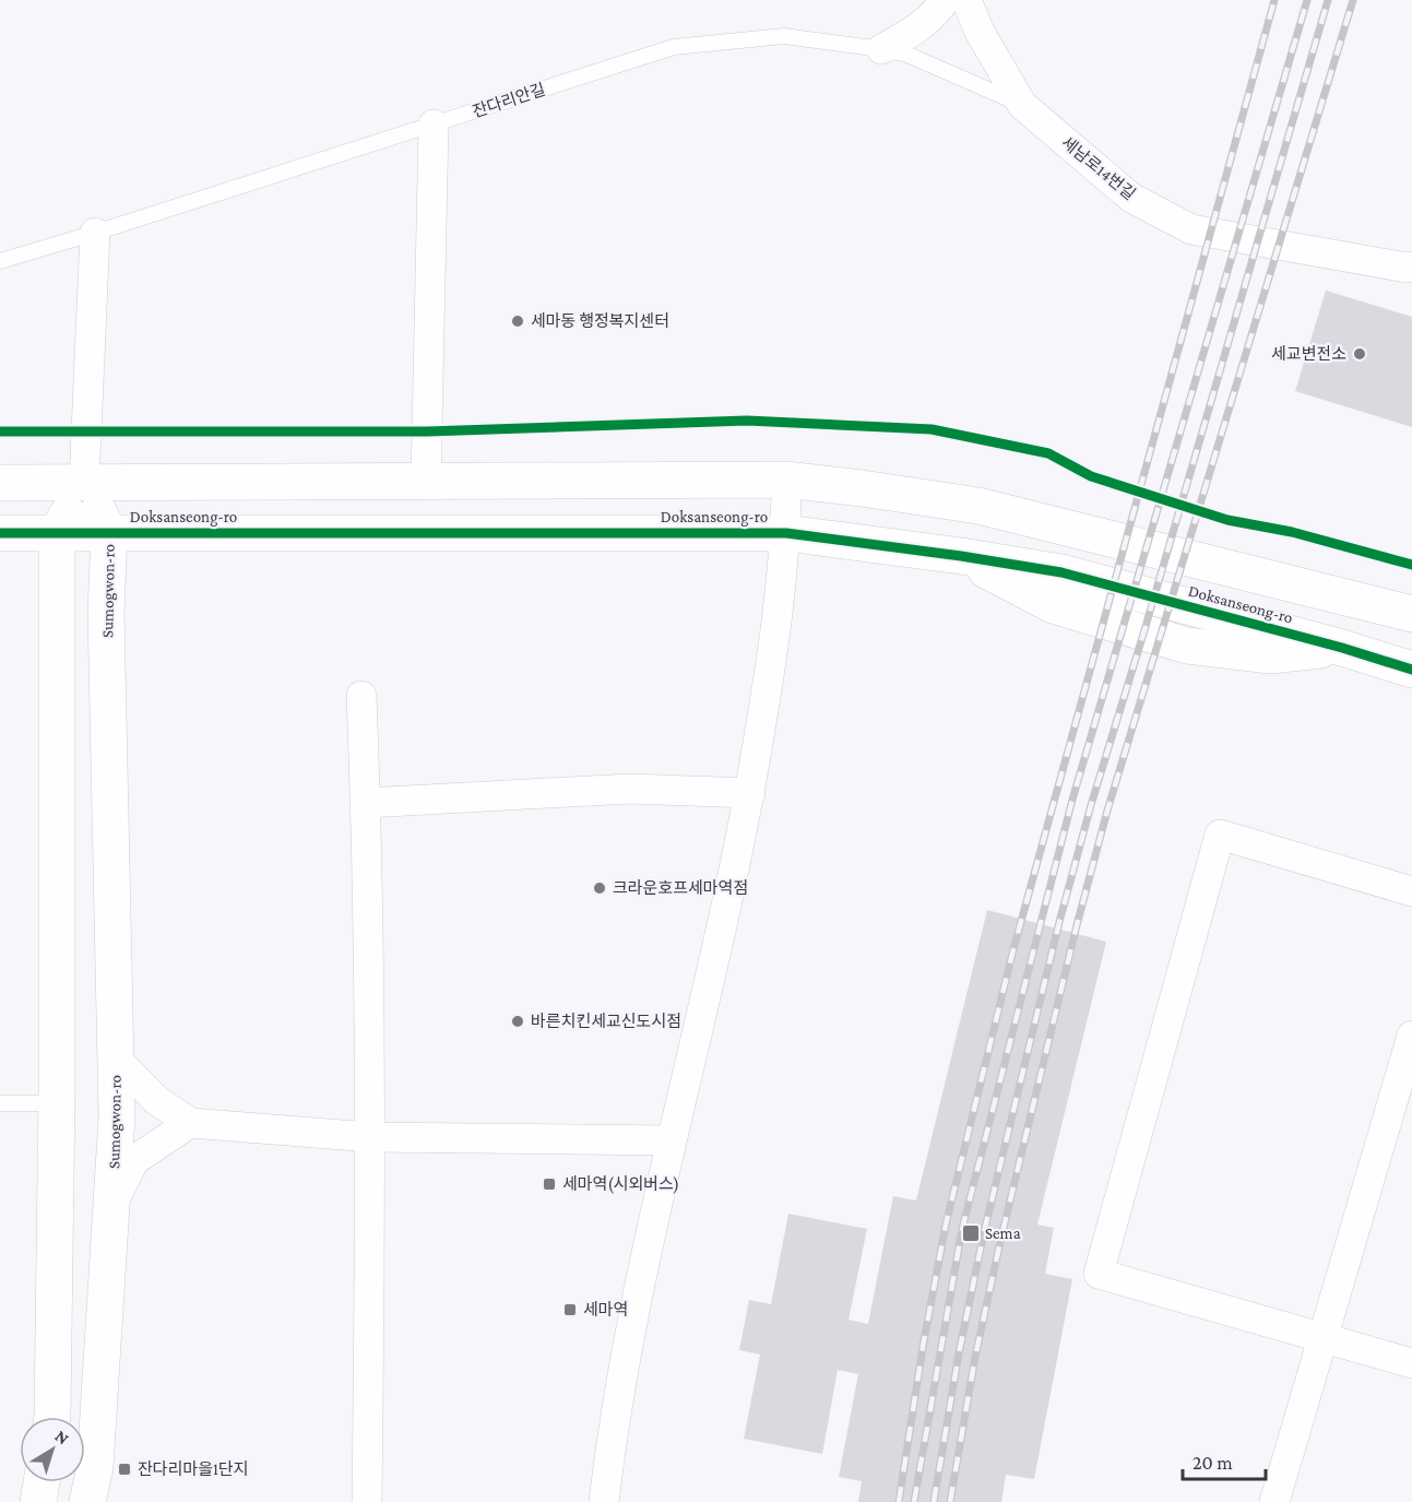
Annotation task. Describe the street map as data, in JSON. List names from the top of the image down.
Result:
{
  "streets": {
    "street": ["세남로14번길", "Doksanseong-ro", "Sumogwon-ro"],
    "lane": ["잔다리안길"]
  },
  "crossings": [
    ["잔다리안길", "세남로14번길"],
    ["Doksanseong-ro", "Sumogwon-ro"]
  ],
  "places": {
    "other": [
      "세마동 행정복지센터",
      "세교변전소",
      "크라운호프세마역점",
      "바른치킨세교신도시점"
    ],
    "transit": [
      "세마역(시외버스)",
      "Sema",
      "세마역",
      "잔다리마을1단지"
    ]
  },
  "scale_bar": "20 m",
  "north": "top right"
}
